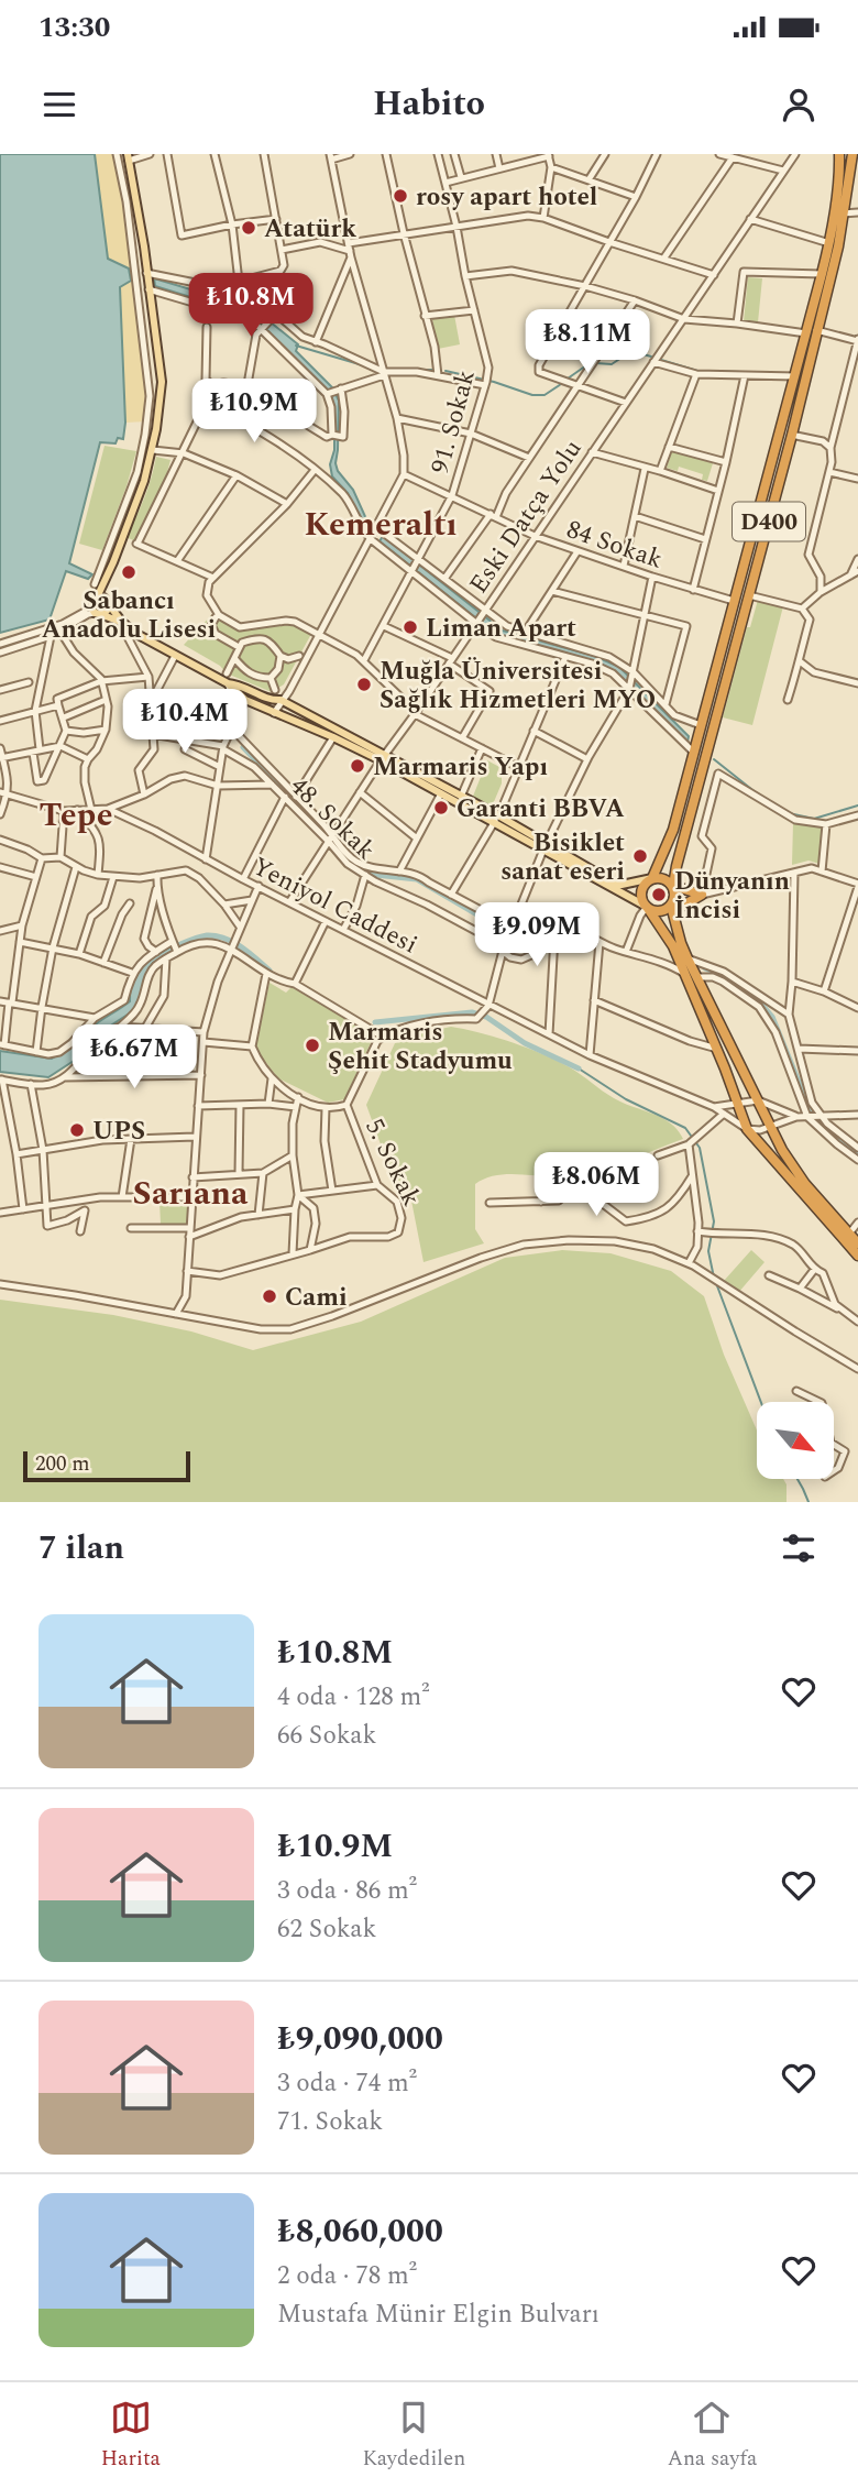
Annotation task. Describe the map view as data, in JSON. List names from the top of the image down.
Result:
{
  "streets": {
    "highway": ["D400"],
    "street": [
      "91. Sokak",
      "Eski Datça Yolu",
      "84 Sokak",
      "48. Sokak",
      "Yeniyol Caddesi",
      "5. Sokak"
    ]
  },
  "crossings": [
    ["91. Sokak", "84 Sokak"],
    ["Eski Datça Yolu", "84 Sokak"],
    ["Eski Datça Yolu", "48. Sokak"],
    ["Eski Datça Yolu", "Yeniyol Caddesi"],
    ["D400", "84 Sokak"]
  ],
  "districts": ["Kemeraltı", "Tepe", "Sarıana"],
  "places": [
    "rosy apart hotel",
    "Atatürk",
    "Sabancı Anadolu Lisesi",
    "Liman Apart",
    "Muğla Üniversitesi Sağlık Hizmetleri MYO",
    "Marmaris Yapı",
    "Garanti BBVA",
    "Bisiklet sanat eseri",
    "Dünyanın İncisi",
    "Marmaris Şehit Stadyumu",
    "UPS",
    "Cami"
  ],
  "scale_bar": "200 m",
  "north": "bottom right",
  "page": {
    "status": "13:30",
    "header": "Habito",
    "price": [
      "₺10.8M",
      "₺8.11M",
      "₺10.9M",
      "₺10.4M",
      "₺9.09M",
      "₺6.67M",
      "₺8.06M"
    ],
    "scale": "200 m",
    "heading": "7 ilan",
    "list": [
      {
        "name": "₺10.8M",
        "note": "4 oda · 128 m² · 66 Sokak"
      },
      {
        "name": "₺10.9M",
        "note": "3 oda · 86 m² · 62 Sokak"
      },
      {
        "name": "₺9,090,000",
        "note": "3 oda · 74 m² · 71. Sokak"
      },
      {
        "name": "₺8,060,000",
        "note": "2 oda · 78 m² · Mustafa Münir Elgin Bulvarı"
      }
    ],
    "tabs": ["Harita", "Kaydedilen", "Ana sayfa"]
  }
}
